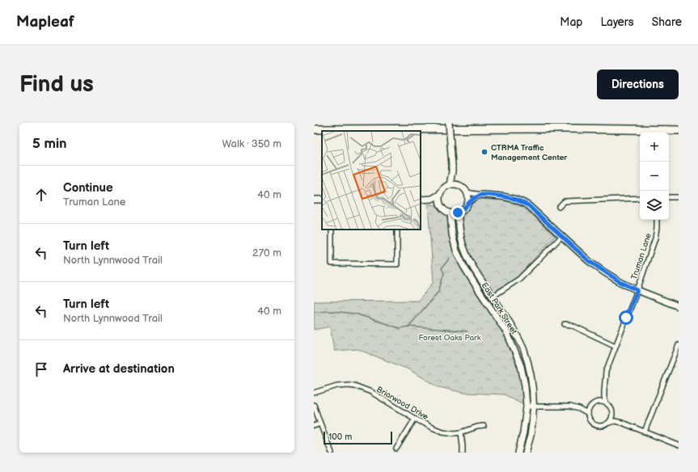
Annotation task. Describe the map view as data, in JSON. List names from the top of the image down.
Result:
{
  "streets": {
    "street": ["Truman Lane", "East Park Street", "Briarwood Drive"]
  },
  "parks": ["Forest Oaks Park"],
  "places": ["CTRMA Traffic Management Center"],
  "scale_bar": "100 m",
  "page": {
    "header": "Mapleaf",
    "nav": ["Map", "Layers", "Share"],
    "buttons": "Directions",
    "title": "Find us",
    "heading": ["5 min", "Walk · 350 m"],
    "map_buttons": ["+", "−"],
    "list": [
      ["Continue", "Truman Lane", "40 m"],
      ["Turn left", "North Lynnwood Trail", "270 m"],
      ["Turn left", "North Lynnwood Trail", "40 m"],
      "Arrive at destination"
    ],
    "scale": "100 m"
  }
}
